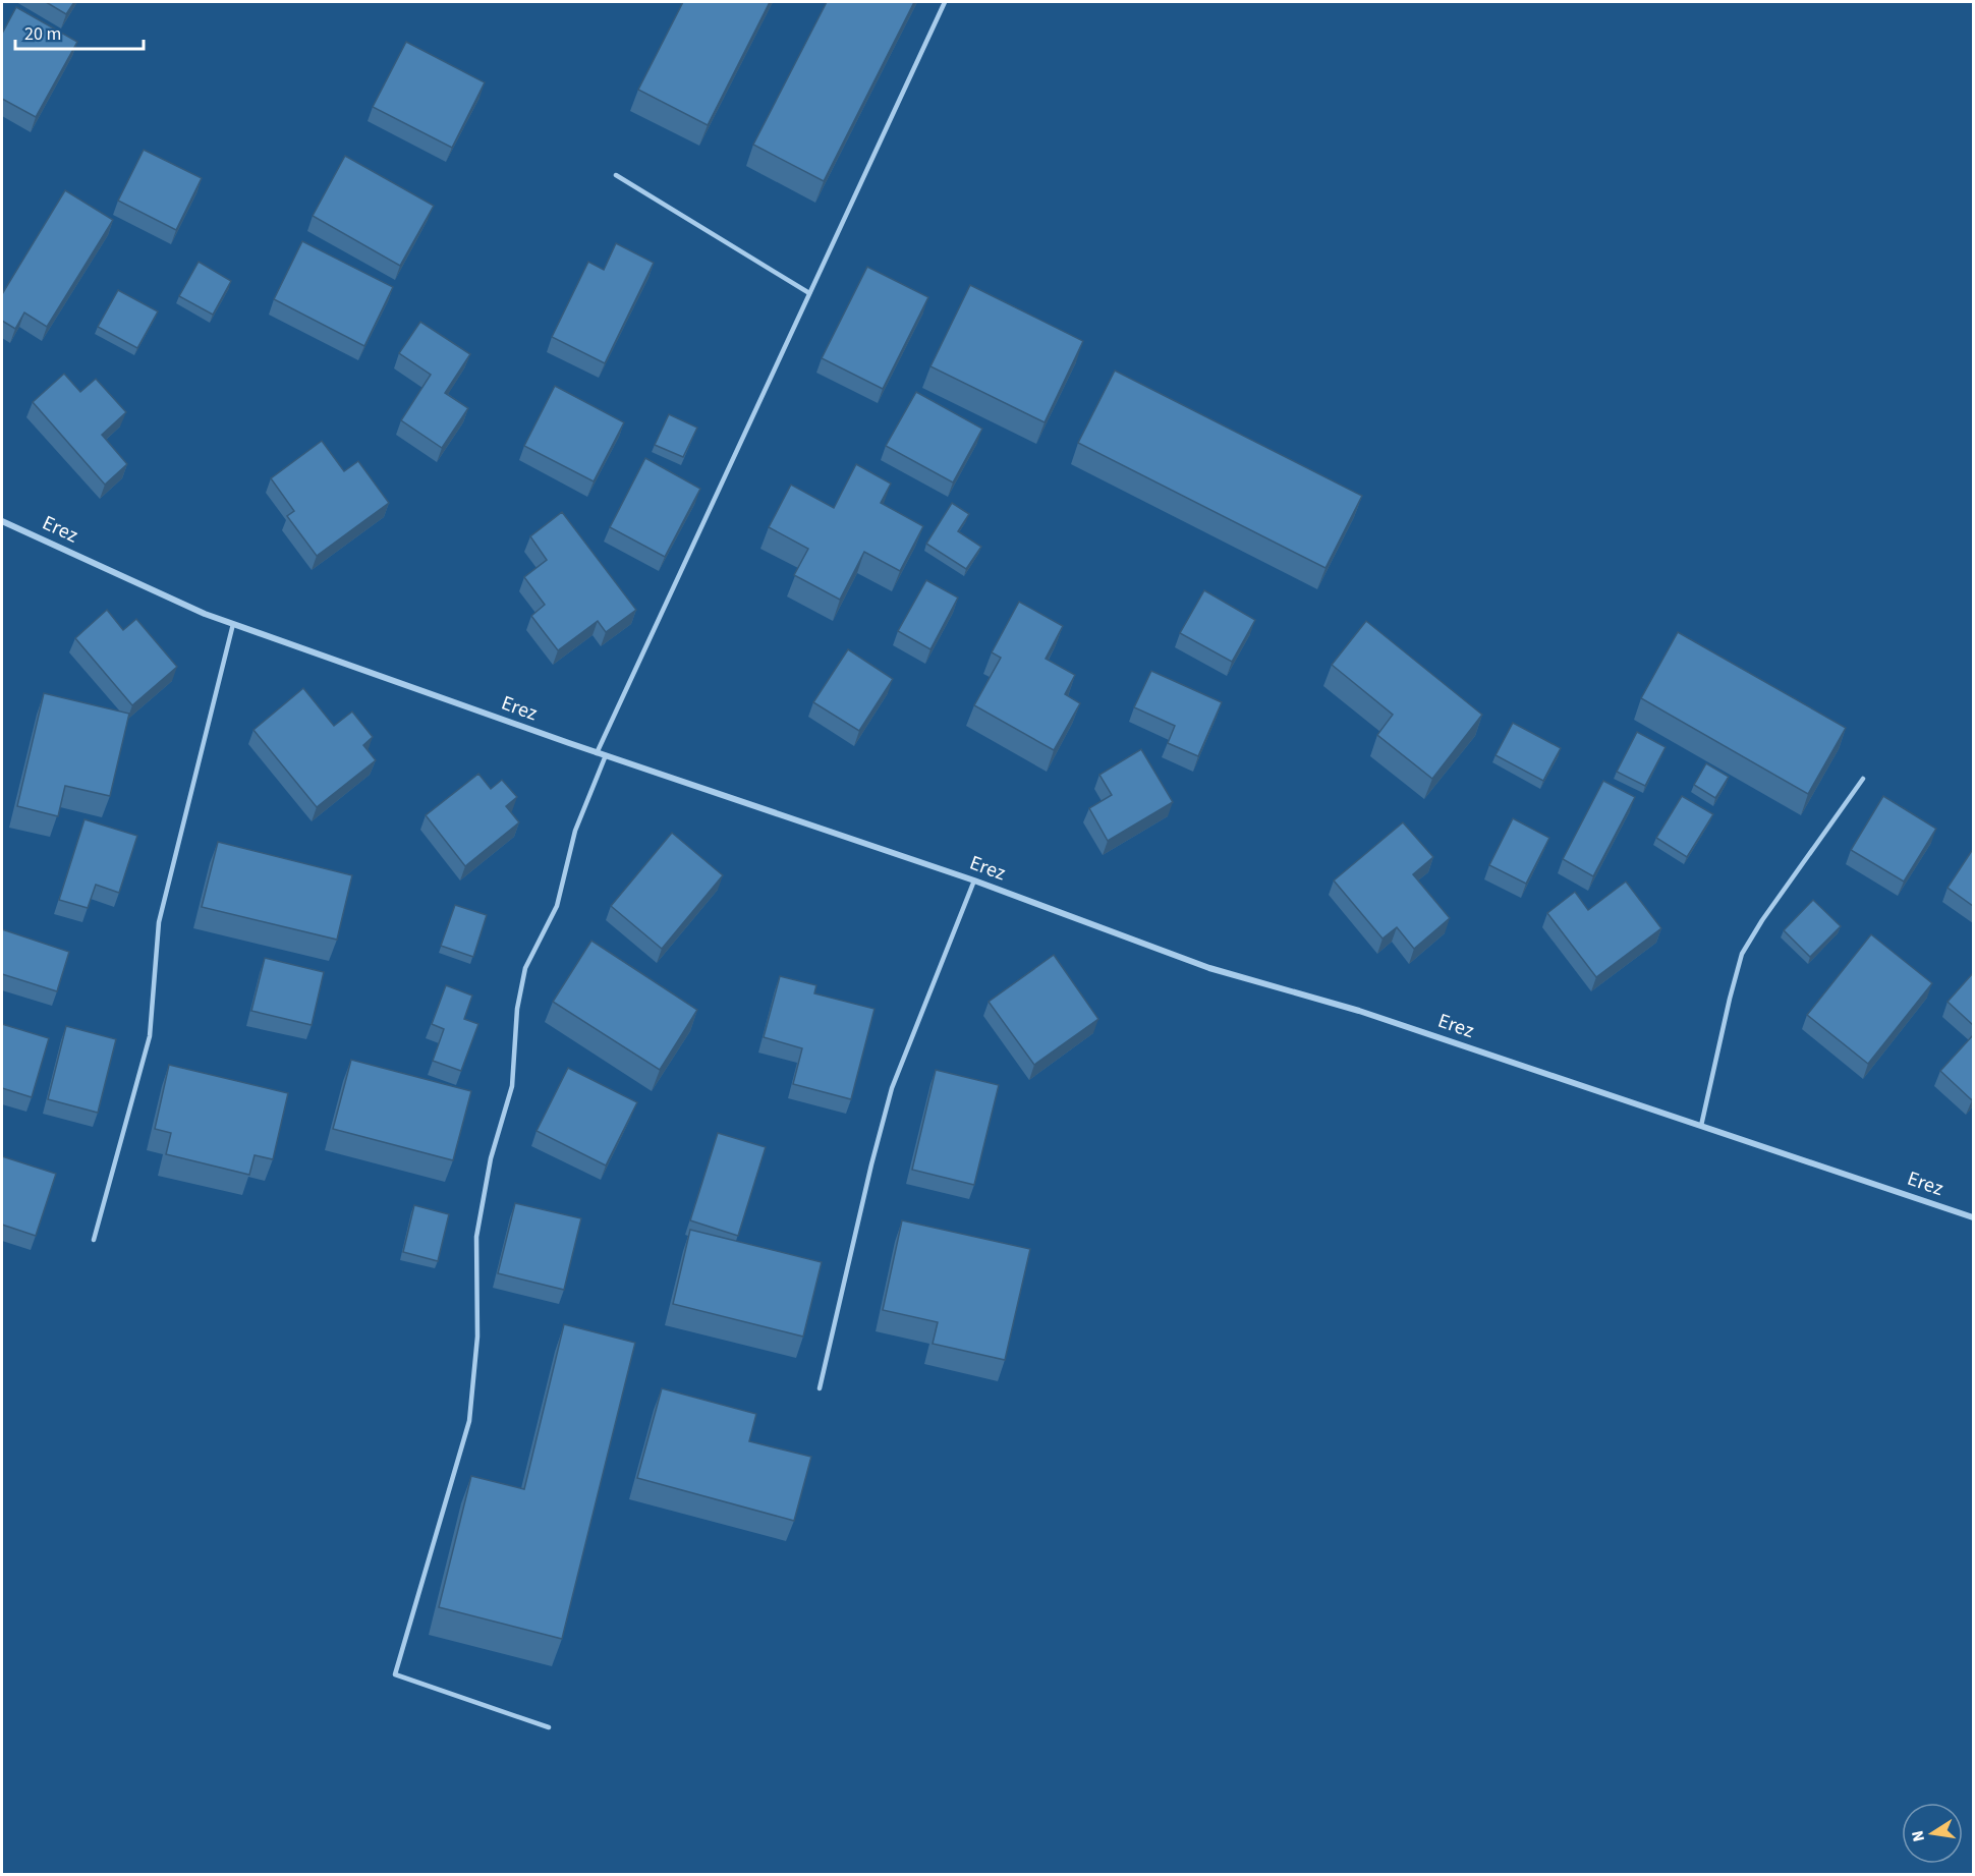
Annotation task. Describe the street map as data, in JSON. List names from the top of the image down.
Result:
{
  "streets": {
    "street": ["Erez"]
  },
  "scale_bar": "20 m",
  "north": "left"
}
